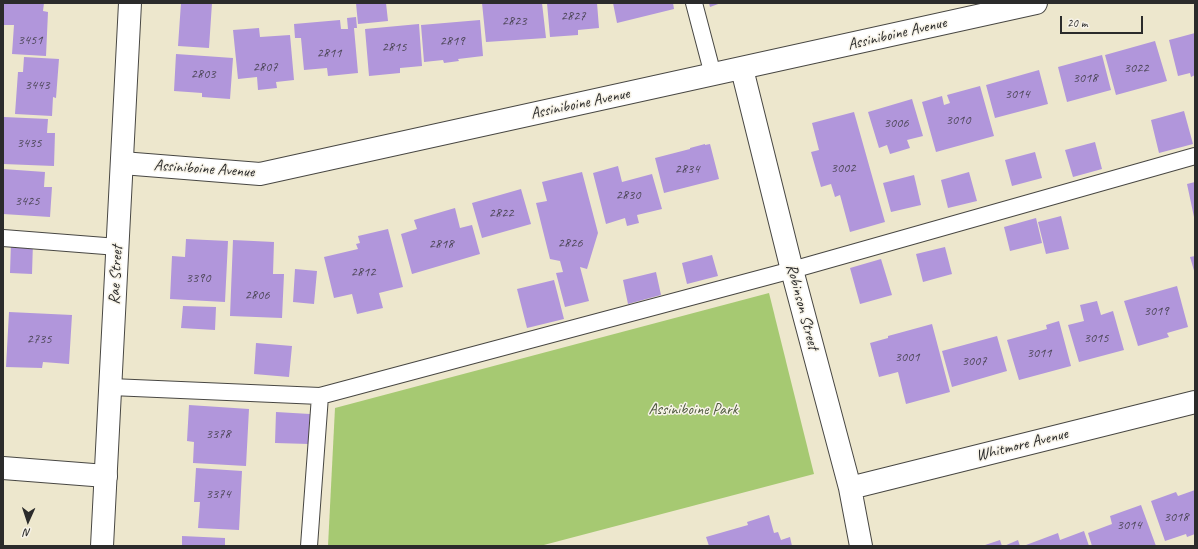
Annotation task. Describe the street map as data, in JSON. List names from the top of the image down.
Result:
{
  "streets": {
    "street": [
      "Assiniboine Avenue",
      "Rae Street",
      "Robinson Street",
      "Whitmore Avenue"
    ]
  },
  "crossings": [
    ["Assiniboine Avenue", "Rae Street"],
    ["Assiniboine Avenue", "Robinson Street"],
    ["Robinson Street", "Whitmore Avenue"]
  ],
  "parks": ["Assiniboine Park"],
  "house_numbers": [
    "2827",
    "2823",
    "3451",
    "2819",
    "2815",
    "2811",
    "2807",
    "3022",
    "2803",
    "3018",
    "3443",
    "3014",
    "3010",
    "3006",
    "3435",
    "3002",
    "2834",
    "2830",
    "3425",
    "2822",
    "2826",
    "2818",
    "2812",
    "3390",
    "2806",
    "3019",
    "3015",
    "2735",
    "3011",
    "3001",
    "3007",
    "3378",
    "3374",
    "3018",
    "3014"
  ],
  "scale_bar": "20 m",
  "north": "bottom"
}
